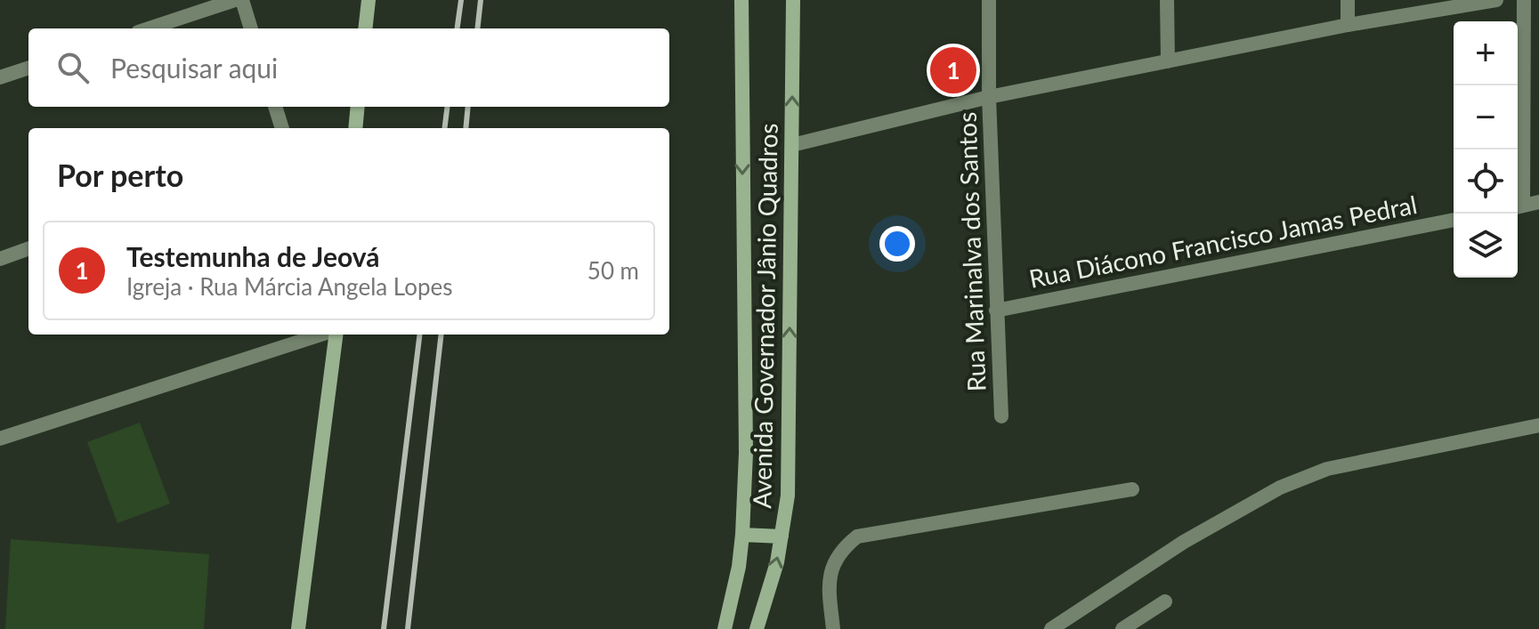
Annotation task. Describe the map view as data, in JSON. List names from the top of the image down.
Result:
{
  "streets": {
    "main road": ["Avenida Governador Jânio Quadros"],
    "street": ["Rua Diácono Francisco Jamas Pedral", "Rua Marinalva dos Santos"]
  },
  "crossings": [
    ["Rua Diácono Francisco Jamas Pedral", "Rua Marinalva dos Santos"]
  ],
  "page": {
    "map_buttons": ["+", "−"],
    "search": "Pesquisar aqui",
    "pins": "1",
    "heading": "Por perto",
    "list": [
      {
        "mark": "1",
        "name": "Testemunha de Jeová",
        "note": "Igreja · Rua Márcia Angela Lopes",
        "value": "50 m"
      }
    ]
  }
}
